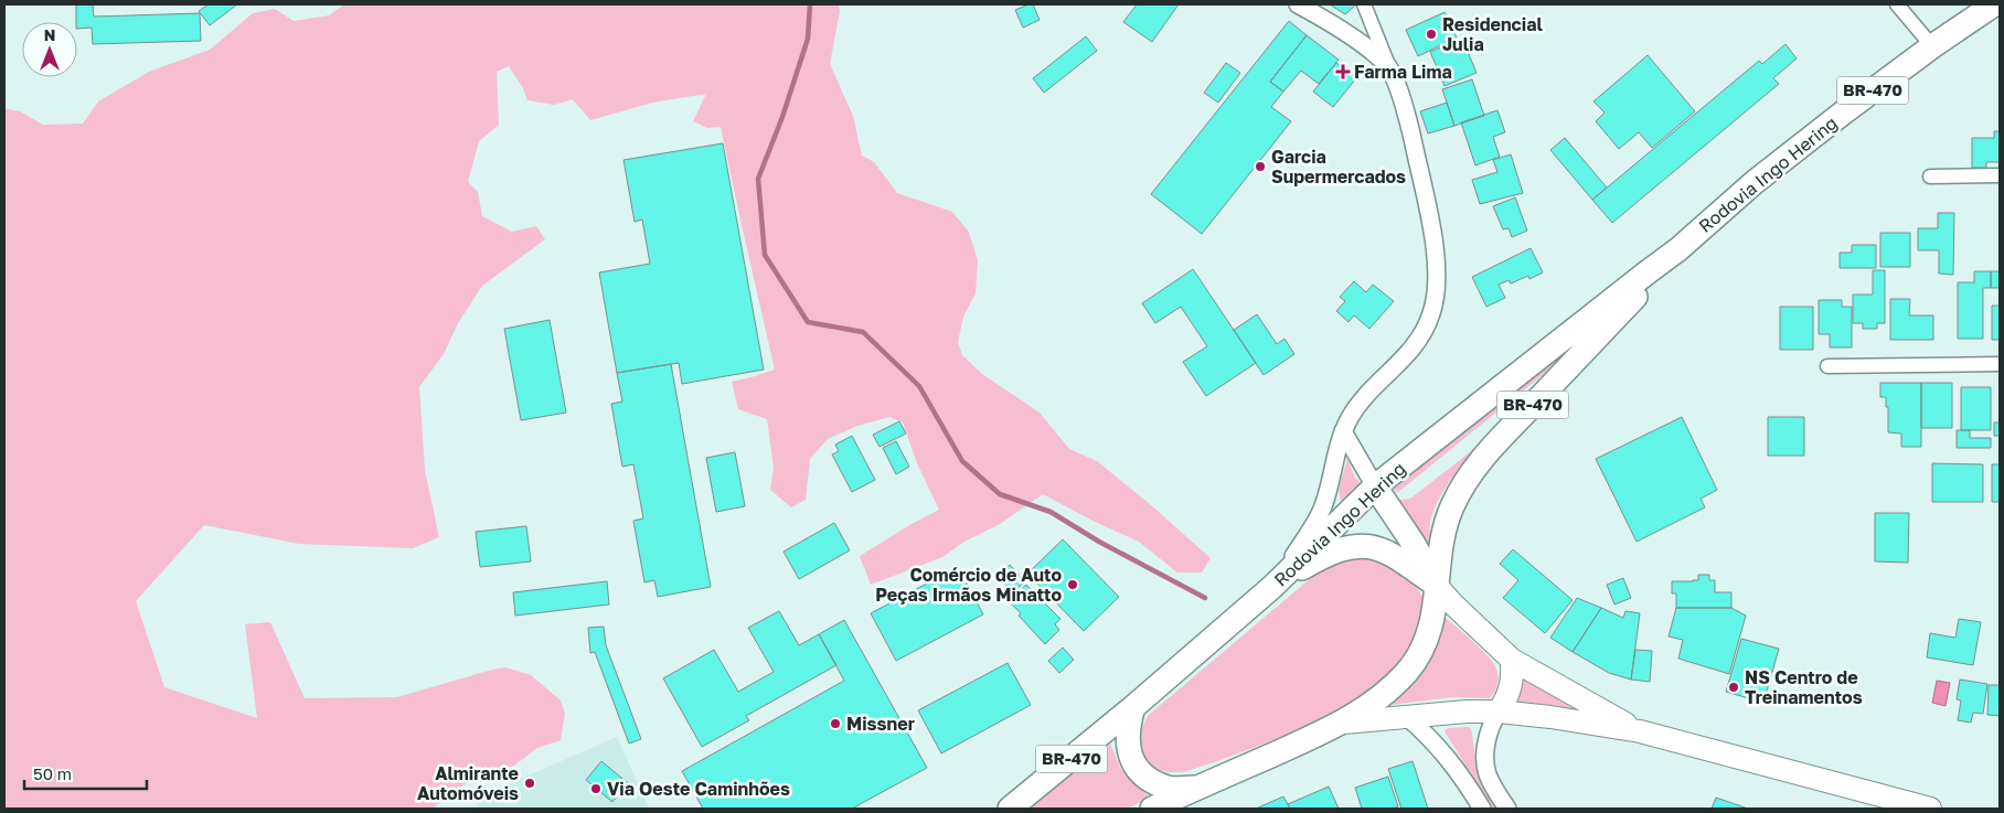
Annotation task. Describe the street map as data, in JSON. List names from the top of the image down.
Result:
{
  "streets": {
    "highway": ["BR-470", "Rodovia Ingo Hering"]
  },
  "places": {
    "other": [
      "Residencial Julia",
      "Garcia Supermercados",
      "Comércio de Auto Peças Irmãos Minatto",
      "NS Centro de Treinamentos",
      "Missner",
      "Almirante Automóveis",
      "Via Oeste Caminhões"
    ],
    "health": ["Farma Lima"]
  },
  "scale_bar": "50 m",
  "north": "top"
}
